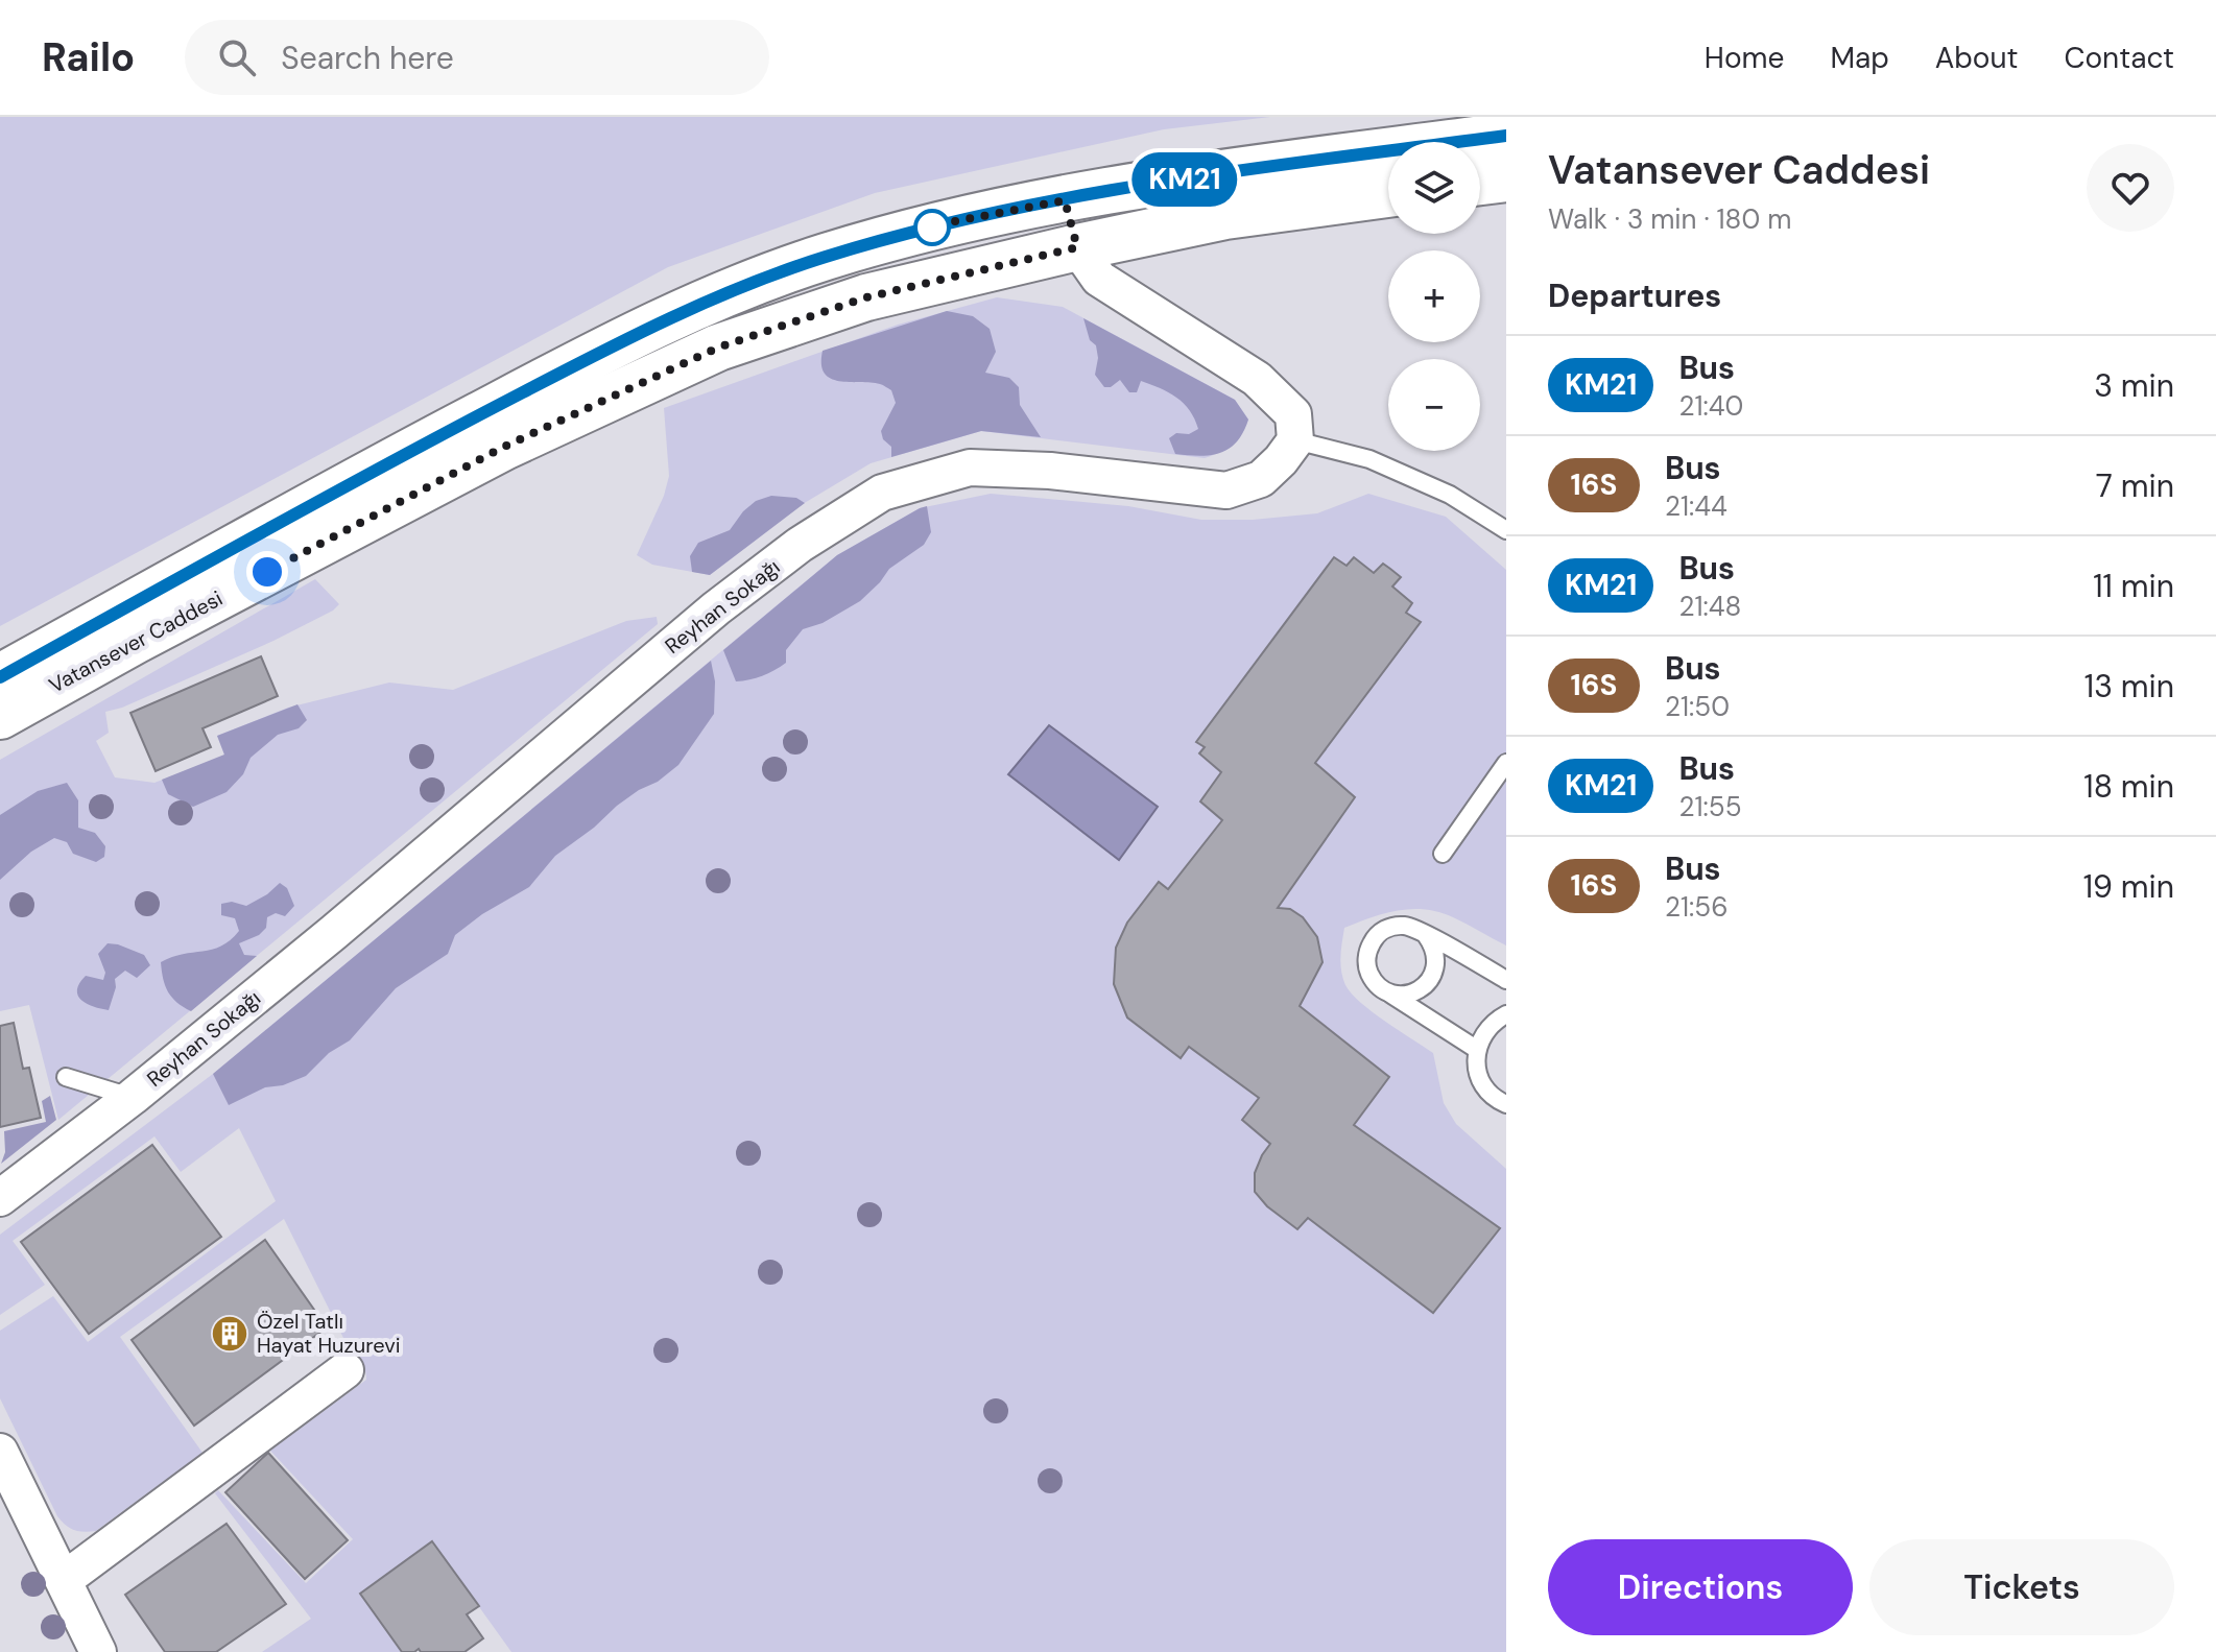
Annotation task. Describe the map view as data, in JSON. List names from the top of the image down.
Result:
{
  "streets": {
    "main road": ["Vatansever Caddesi"],
    "street": ["Reyhan Sokağı"]
  },
  "places": {
    "building": ["Özel Tatlı Hayat Huzurevi"]
  },
  "lines": ["bus line KM21"],
  "page": {
    "header": "Railo",
    "search": "Search here",
    "nav": [
      "Home",
      "Map",
      "About",
      "Contact"
    ],
    "on_map": "KM21",
    "heading": [
      ["Vatansever Caddesi", "Walk · 3 min · 180 m"],
      "Departures"
    ],
    "map_buttons": ["+", "−"],
    "list": [
      {
        "mark": "KM21",
        "name": "Bus",
        "note": "21:40",
        "value": "3 min"
      },
      {
        "mark": "16S",
        "name": "Bus",
        "note": "21:44",
        "value": "7 min"
      },
      {
        "mark": "KM21",
        "name": "Bus",
        "note": "21:48",
        "value": "11 min"
      },
      {
        "mark": "16S",
        "name": "Bus",
        "note": "21:50",
        "value": "13 min"
      },
      {
        "mark": "KM21",
        "name": "Bus",
        "note": "21:55",
        "value": "18 min"
      },
      {
        "mark": "16S",
        "name": "Bus",
        "note": "21:56",
        "value": "19 min"
      }
    ],
    "buttons": ["Directions", "Tickets"]
  }
}
